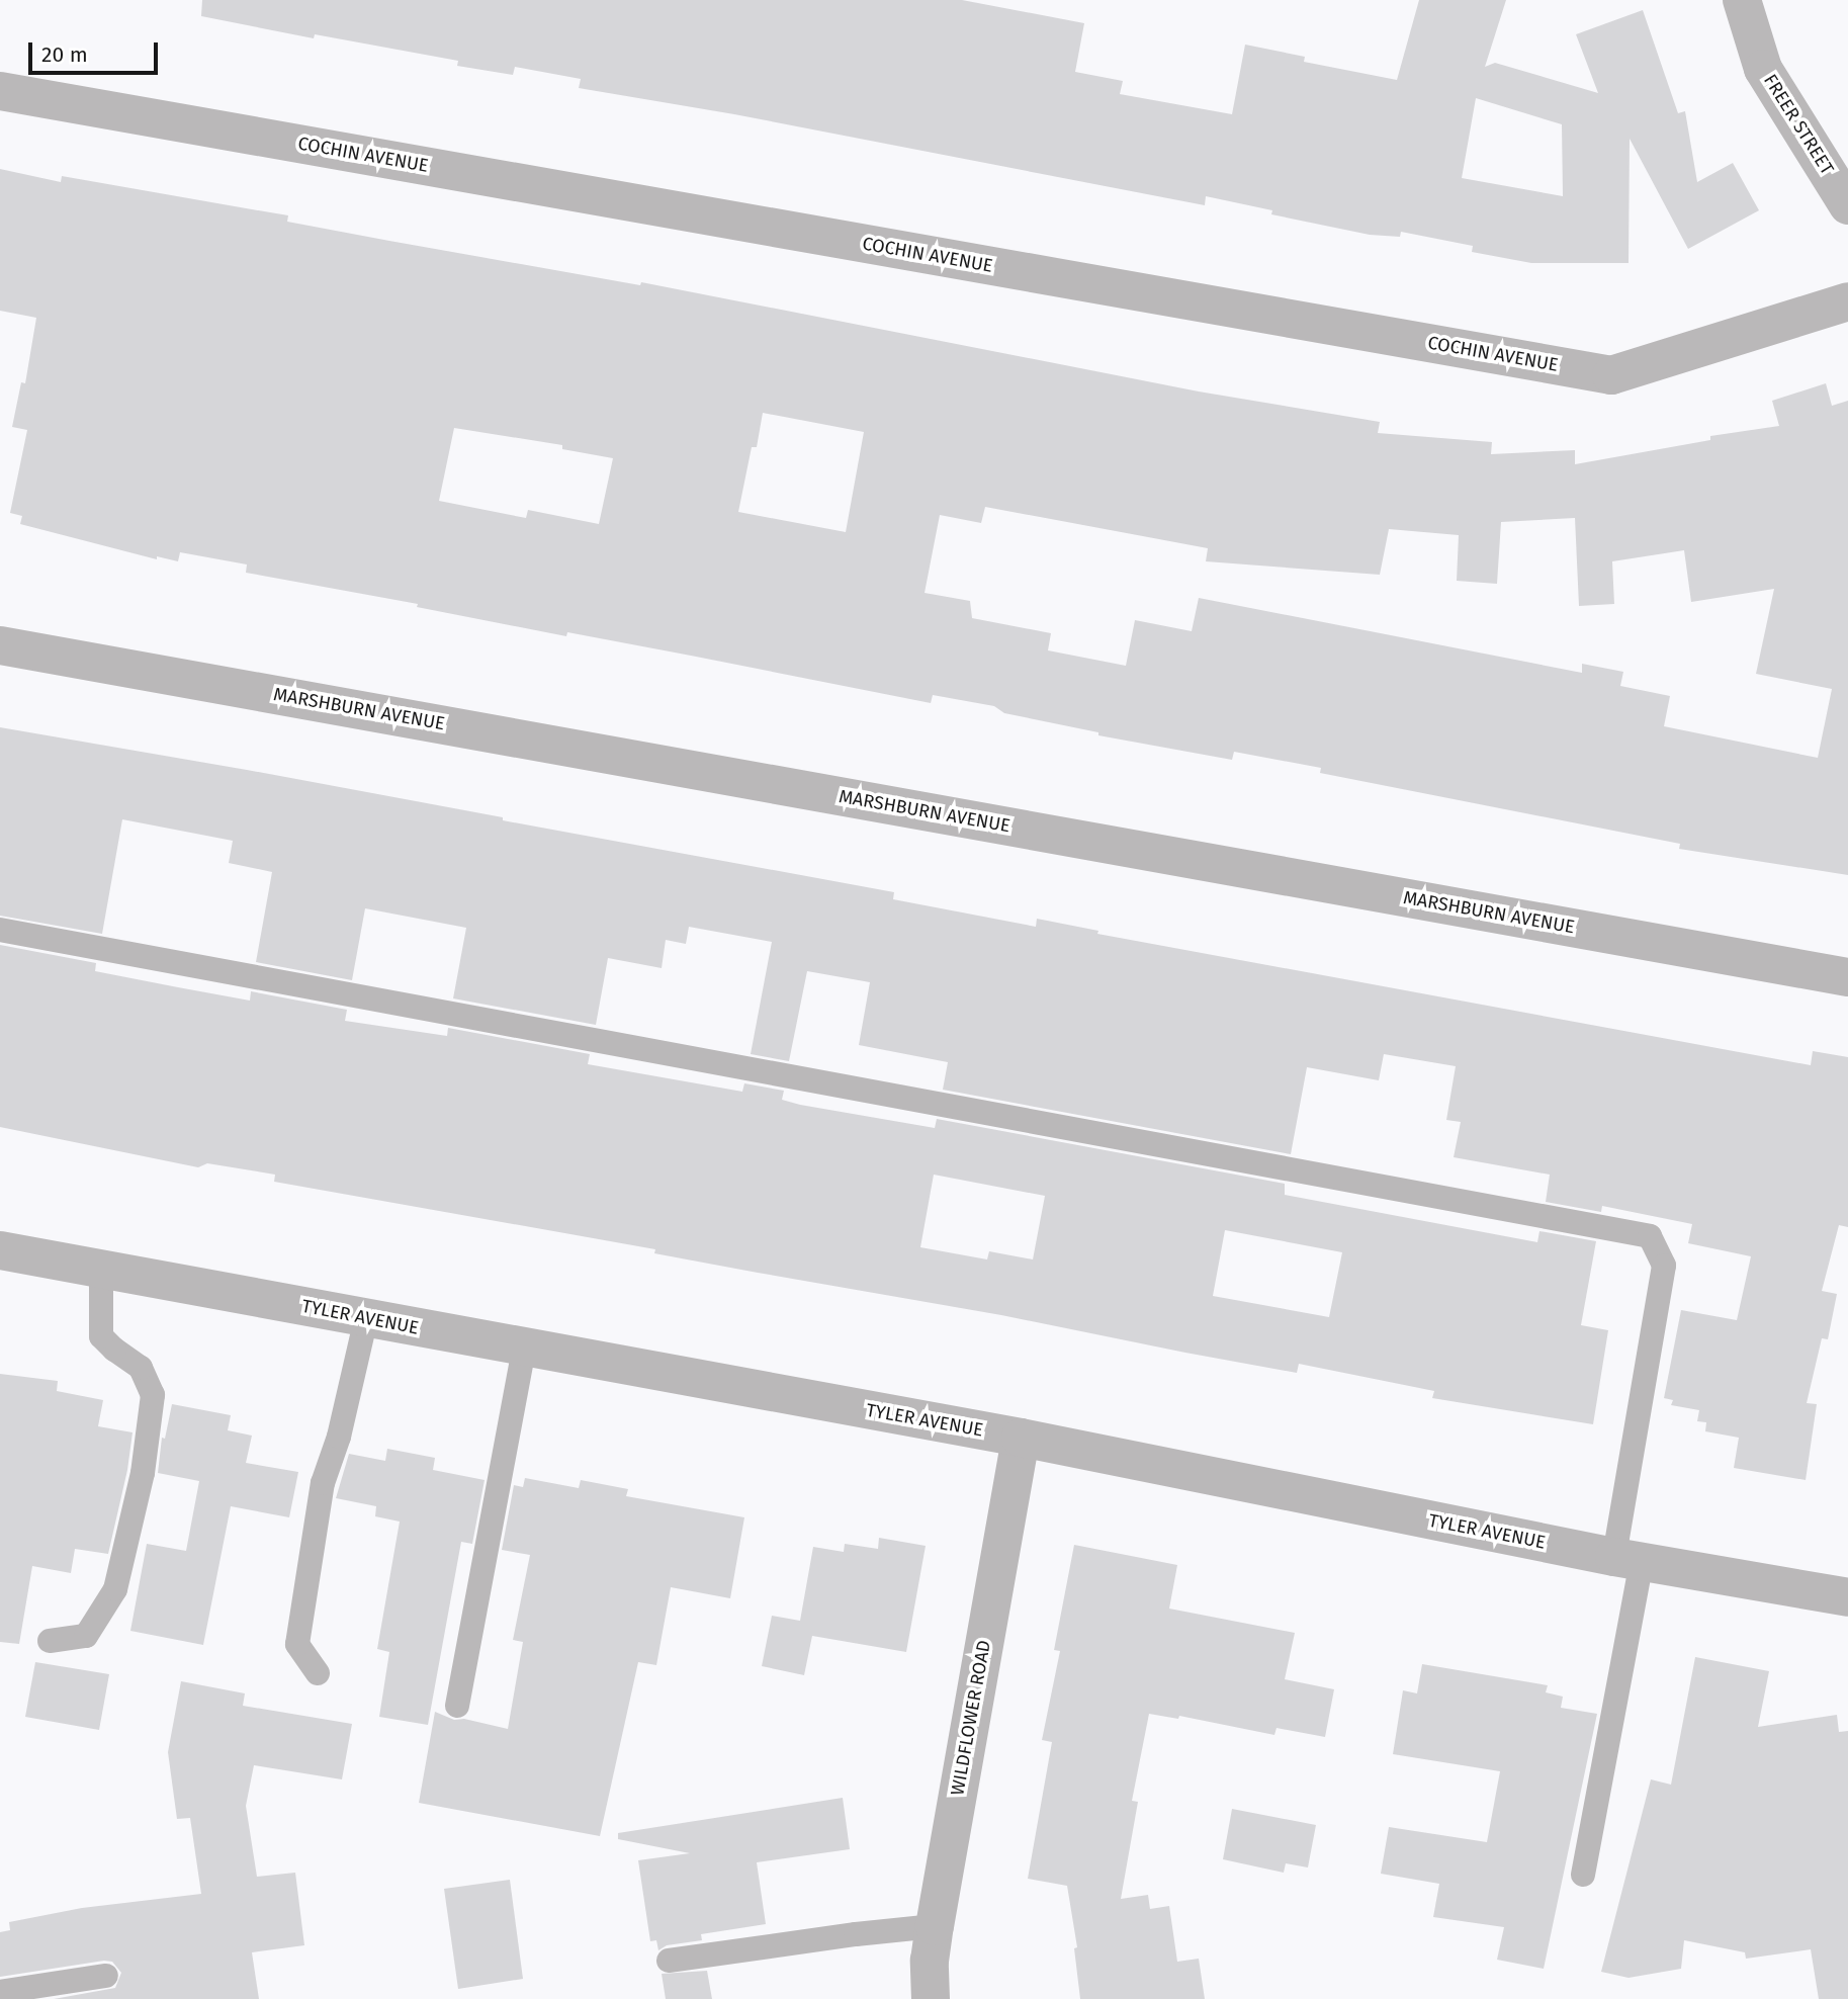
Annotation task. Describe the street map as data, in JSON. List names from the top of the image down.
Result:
{
  "streets": {
    "street": [
      "FREER STREET",
      "COCHIN AVENUE",
      "MARSHBURN AVENUE",
      "TYLER AVENUE",
      "WILDFLOWER ROAD"
    ]
  },
  "crossings": [
    ["TYLER AVENUE", "WILDFLOWER ROAD"]
  ],
  "scale_bar": "20 m"
}
